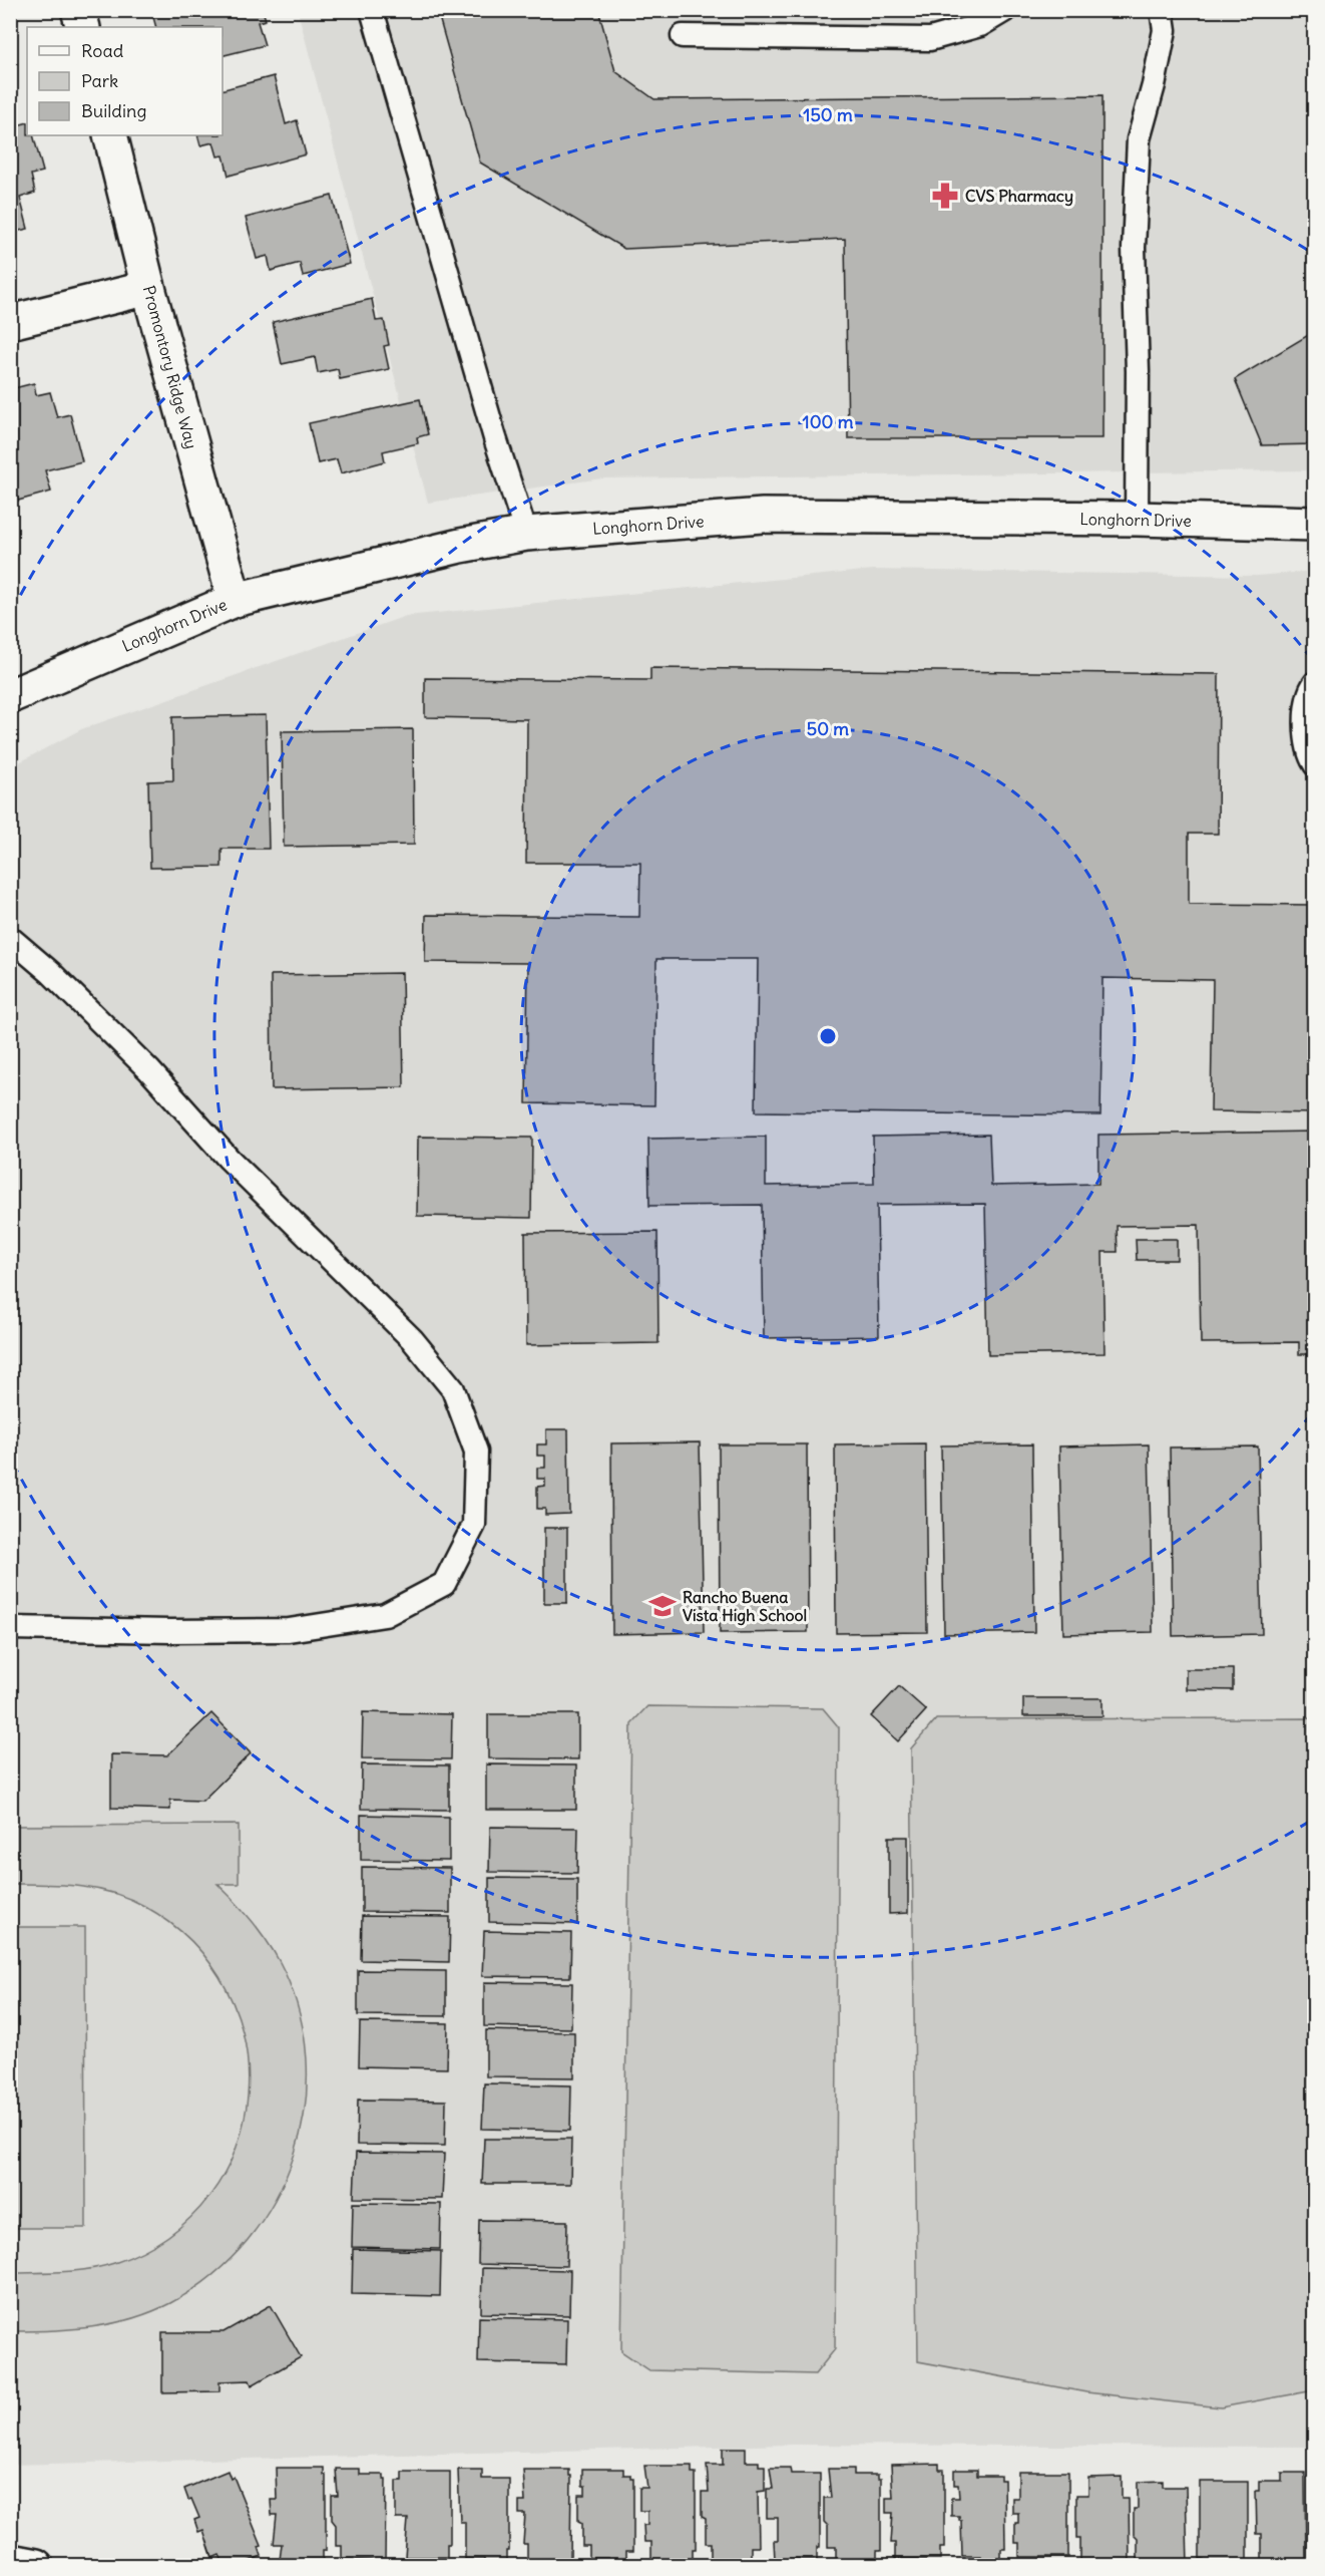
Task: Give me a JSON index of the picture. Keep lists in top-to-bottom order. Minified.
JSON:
{"streets":{"street":["Promontory Ridge Way","Longhorn Drive"]},"crossings":[["Promontory Ridge Way","Longhorn Drive"]],"places":{"pharmacy":["CVS Pharmacy"],"school or university":["Rancho Buena Vista High School"]},"legend":["Road","Park","Building"],"rings":["150 m","100 m","50 m"]}
